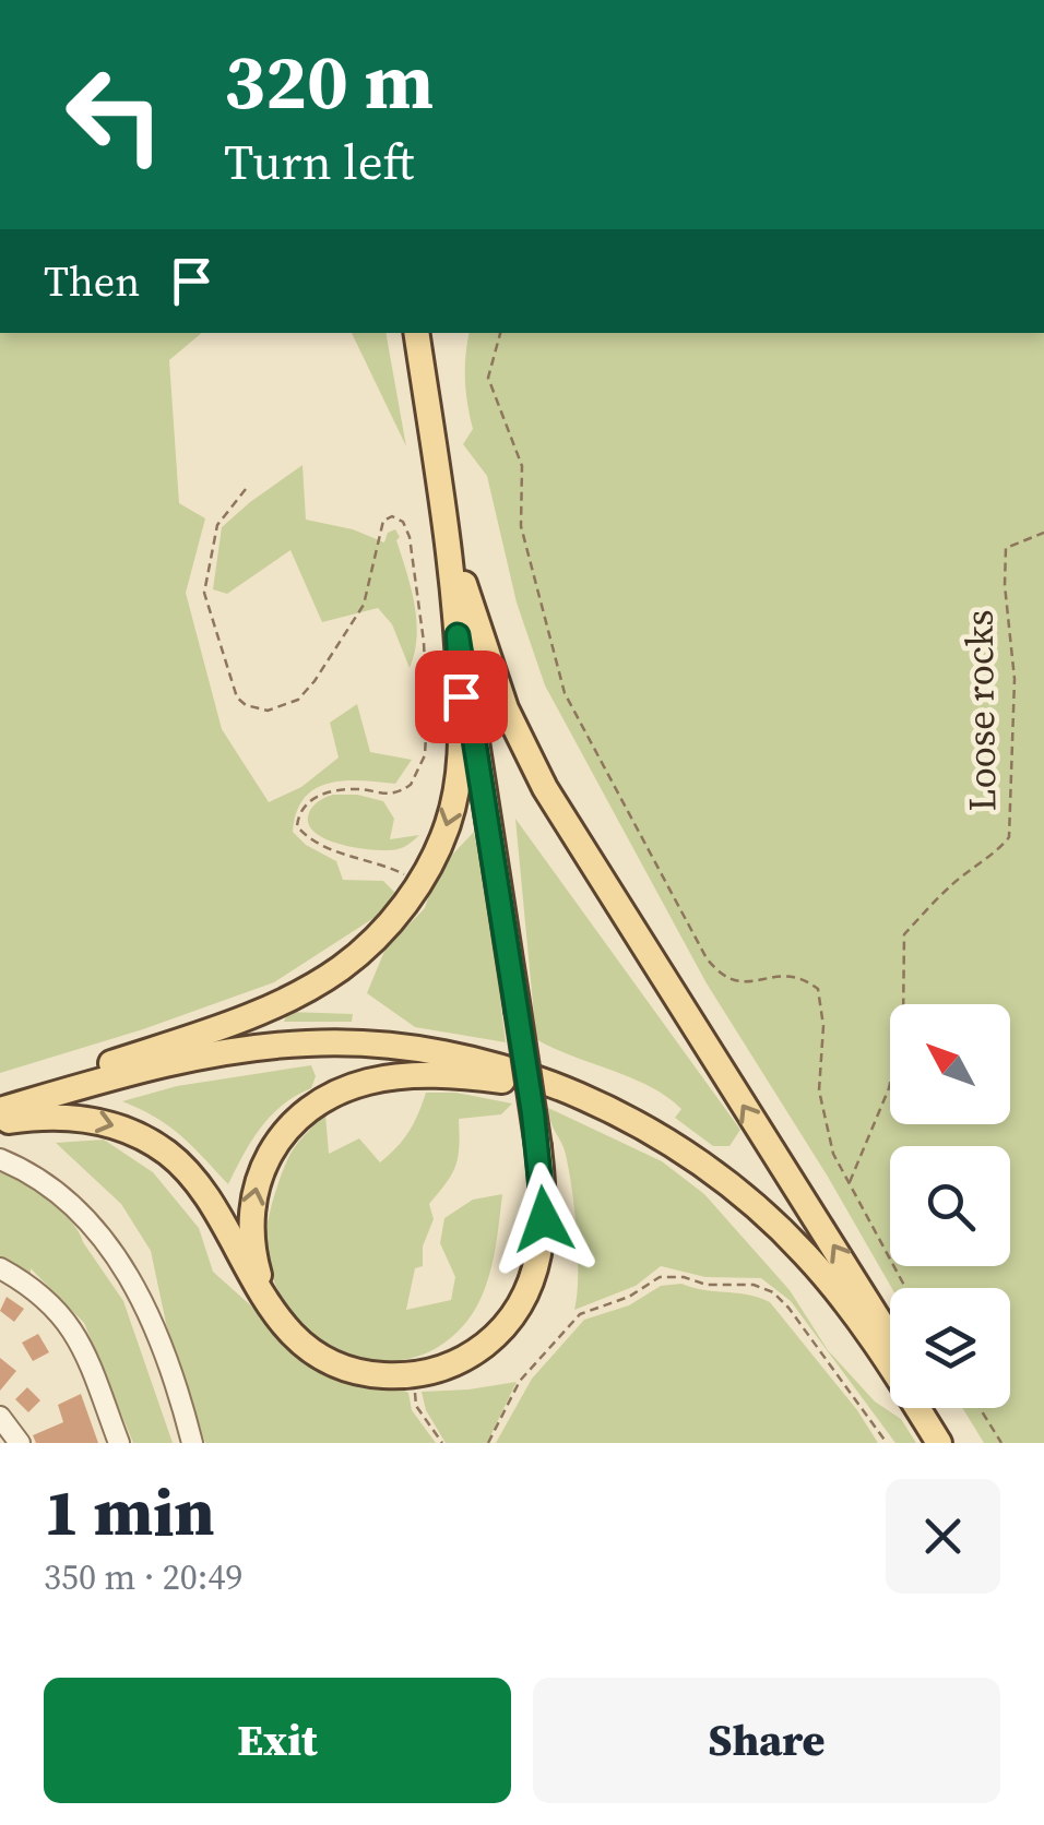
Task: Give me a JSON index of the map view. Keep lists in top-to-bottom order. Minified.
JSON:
{"streets":{"path":["Loose rocks"]},"north":"top left","page":{"turn":["320 m","Turn left"],"then":"Then","heading":["1 min","350 m · 20:49"],"buttons":["Exit","Share"]}}
